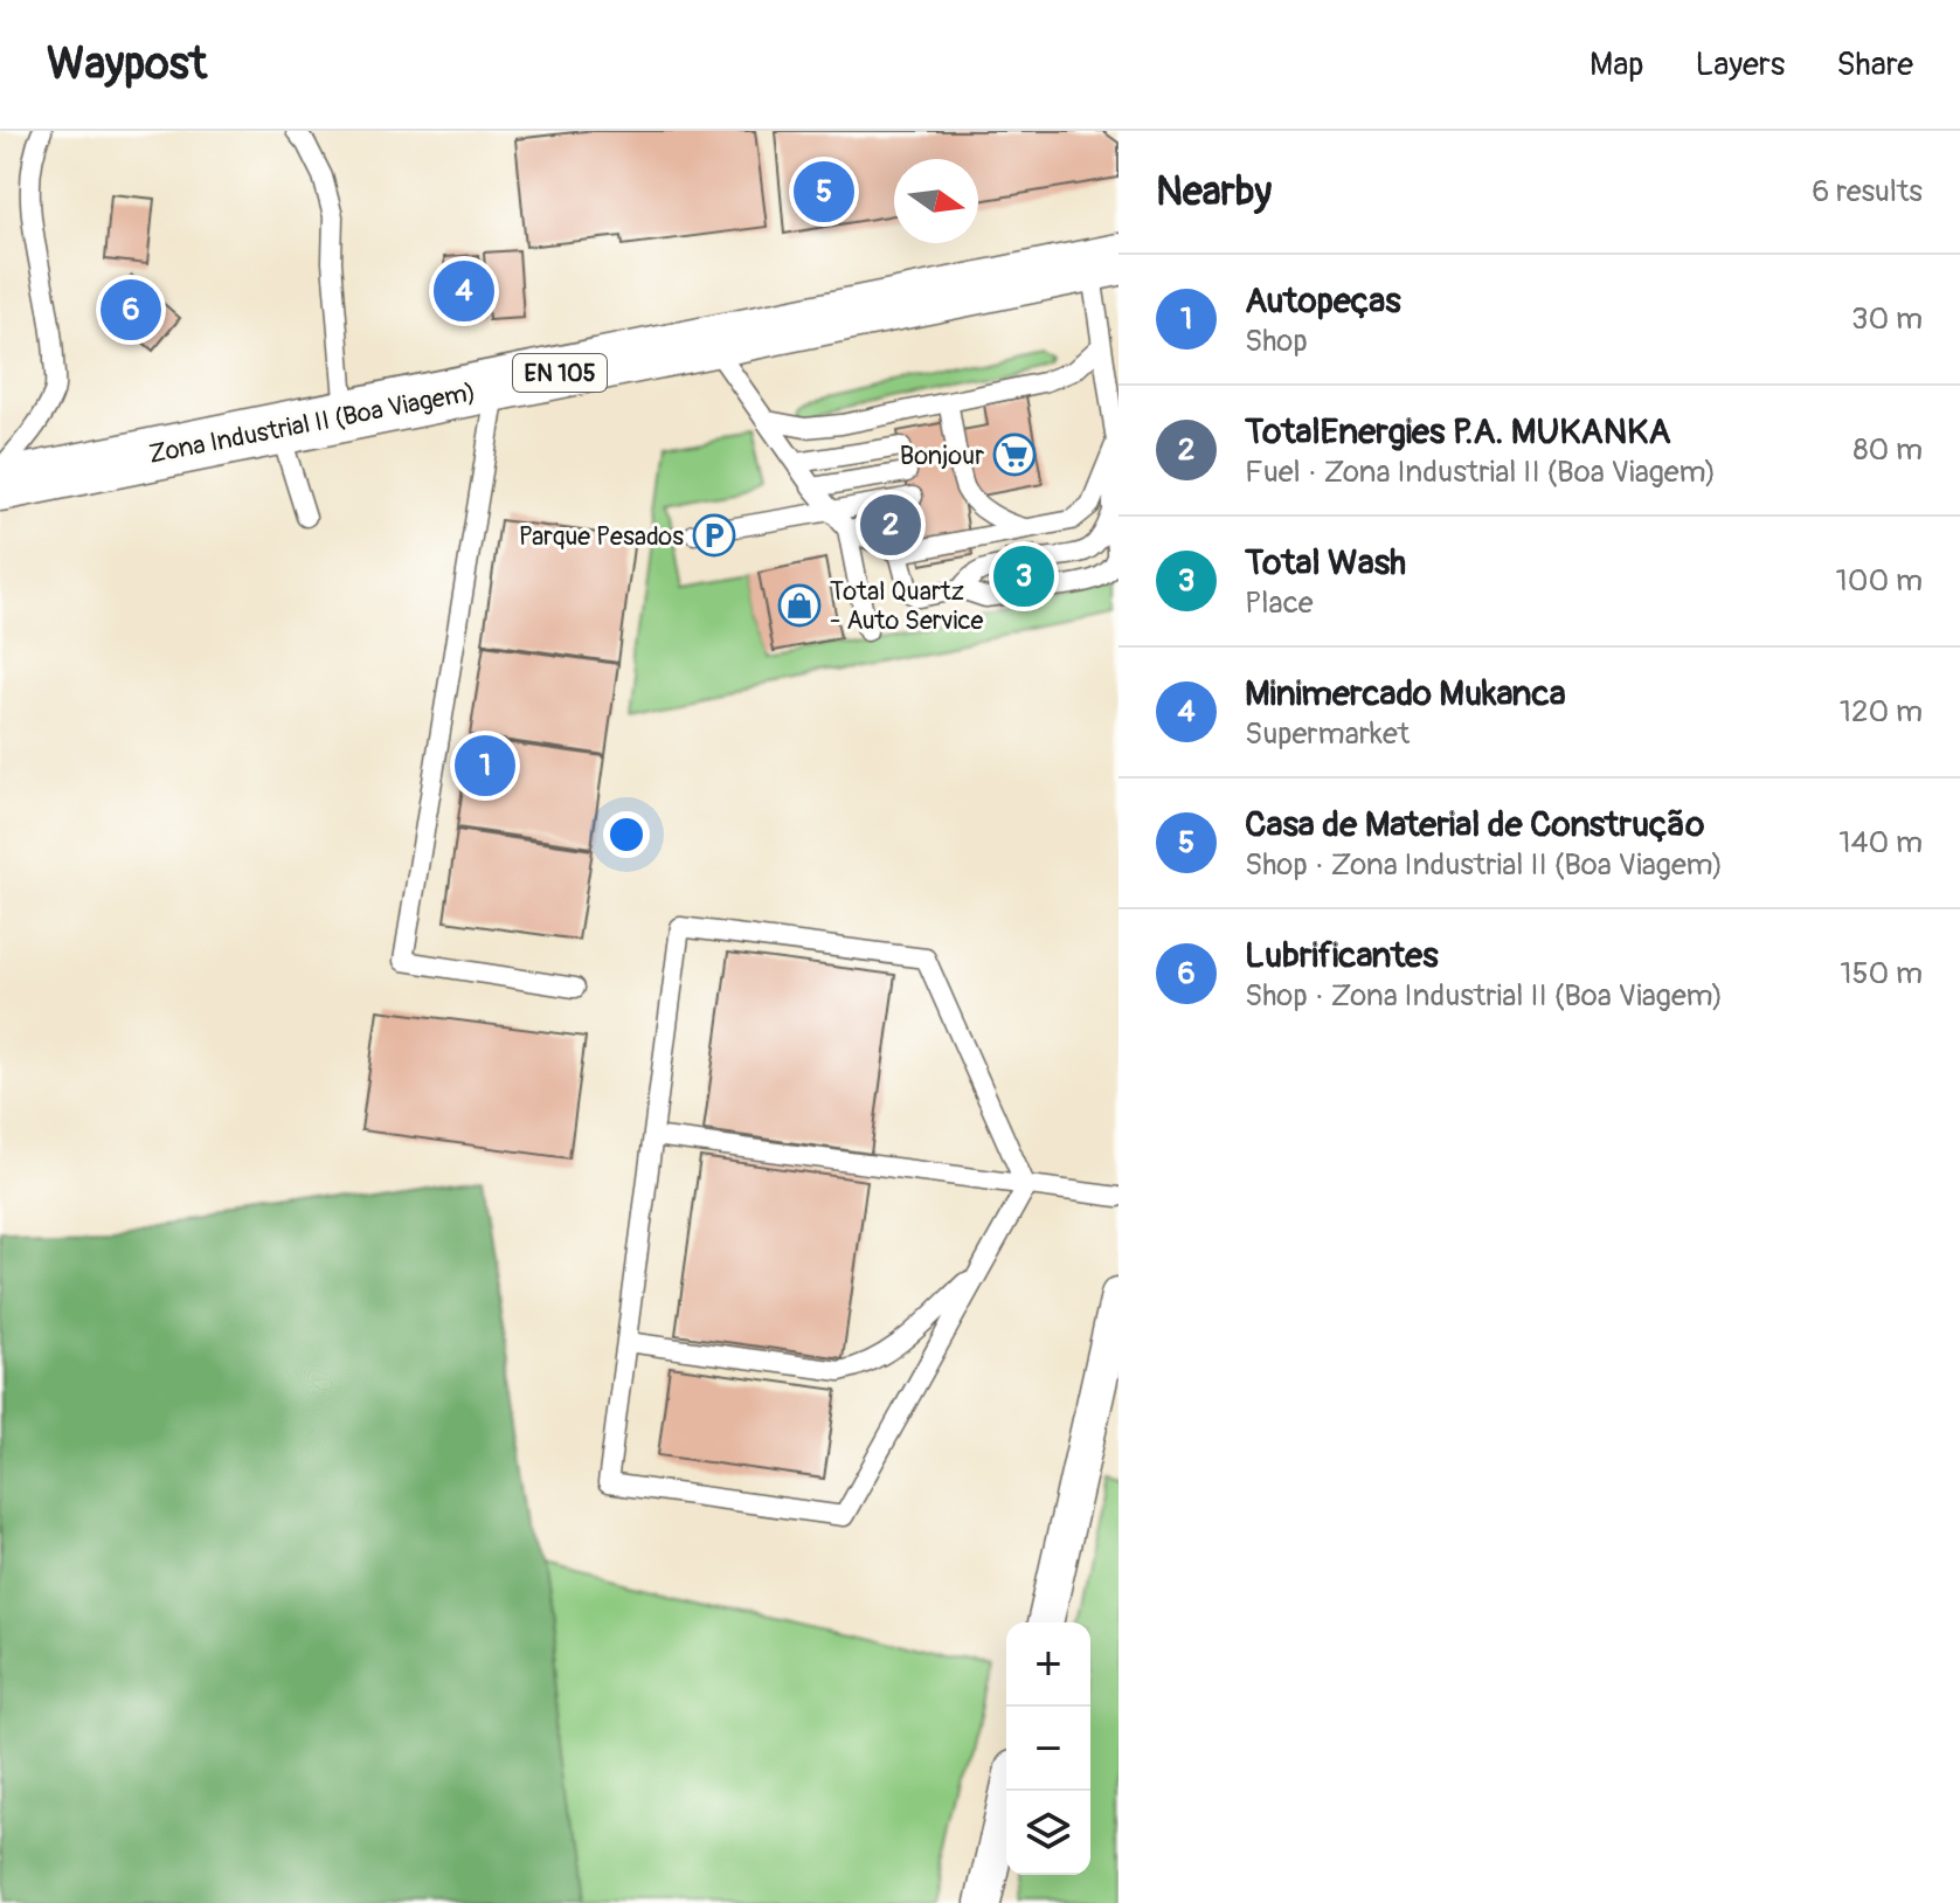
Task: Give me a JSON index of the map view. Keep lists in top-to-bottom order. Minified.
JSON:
{"streets":{"main road":["EN 105","Zona Industrial II (Boa Viagem)"]},"places":{"supermarket":["Bonjour"],"parking":["Parque Pesados"],"shop":["Total Quartz - Auto Service"]},"north":"right","page":{"header":"Waypost","nav":["Map","Layers","Share"],"heading":["Nearby","6 results"],"pins":["5","4","6","2","3","1"],"list":[{"mark":"1","name":"Autopeças","note":"Shop","value":"30 m"},{"mark":"2","name":"TotalEnergies P.A. MUKANKA","note":"Fuel · Zona Industrial II (Boa Viagem)","value":"80 m"},{"mark":"3","name":"Total Wash","note":"Place","value":"100 m"},{"mark":"4","name":"Minimercado Mukanca","note":"Supermarket","value":"120 m"},{"mark":"5","name":"Casa de Material de Construção","note":"Shop · Zona Industrial II (Boa Viagem)","value":"140 m"},{"mark":"6","name":"Lubrificantes","note":"Shop · Zona Industrial II (Boa Viagem)","value":"150 m"}],"map_buttons":["+","−"]}}
